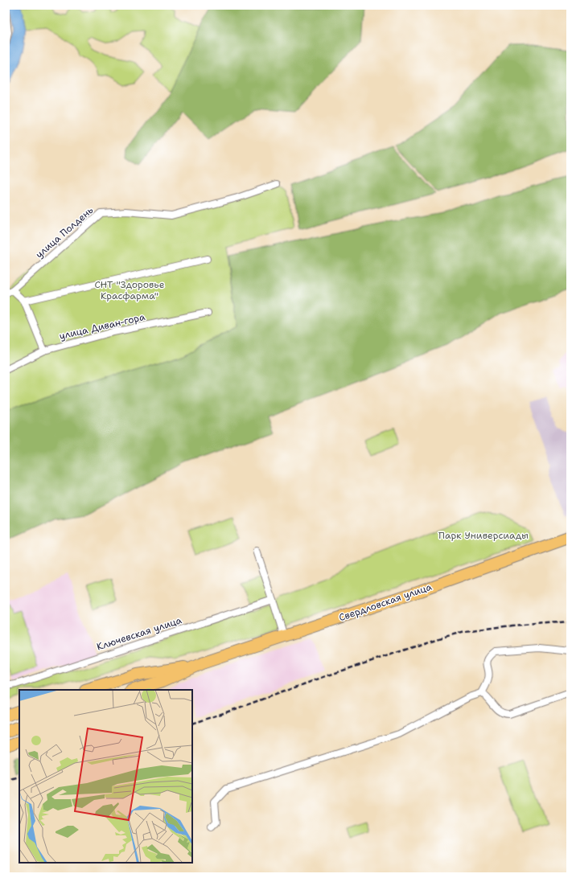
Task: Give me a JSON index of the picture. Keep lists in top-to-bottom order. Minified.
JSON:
{"streets":{"highway":["Свердловская улица"],"street":["улица Полдень","улица Диван-гора","Ключевская улица"]},"parks":["СНТ \"Здоровье Красфарма\"","Парк Универсиады"]}
